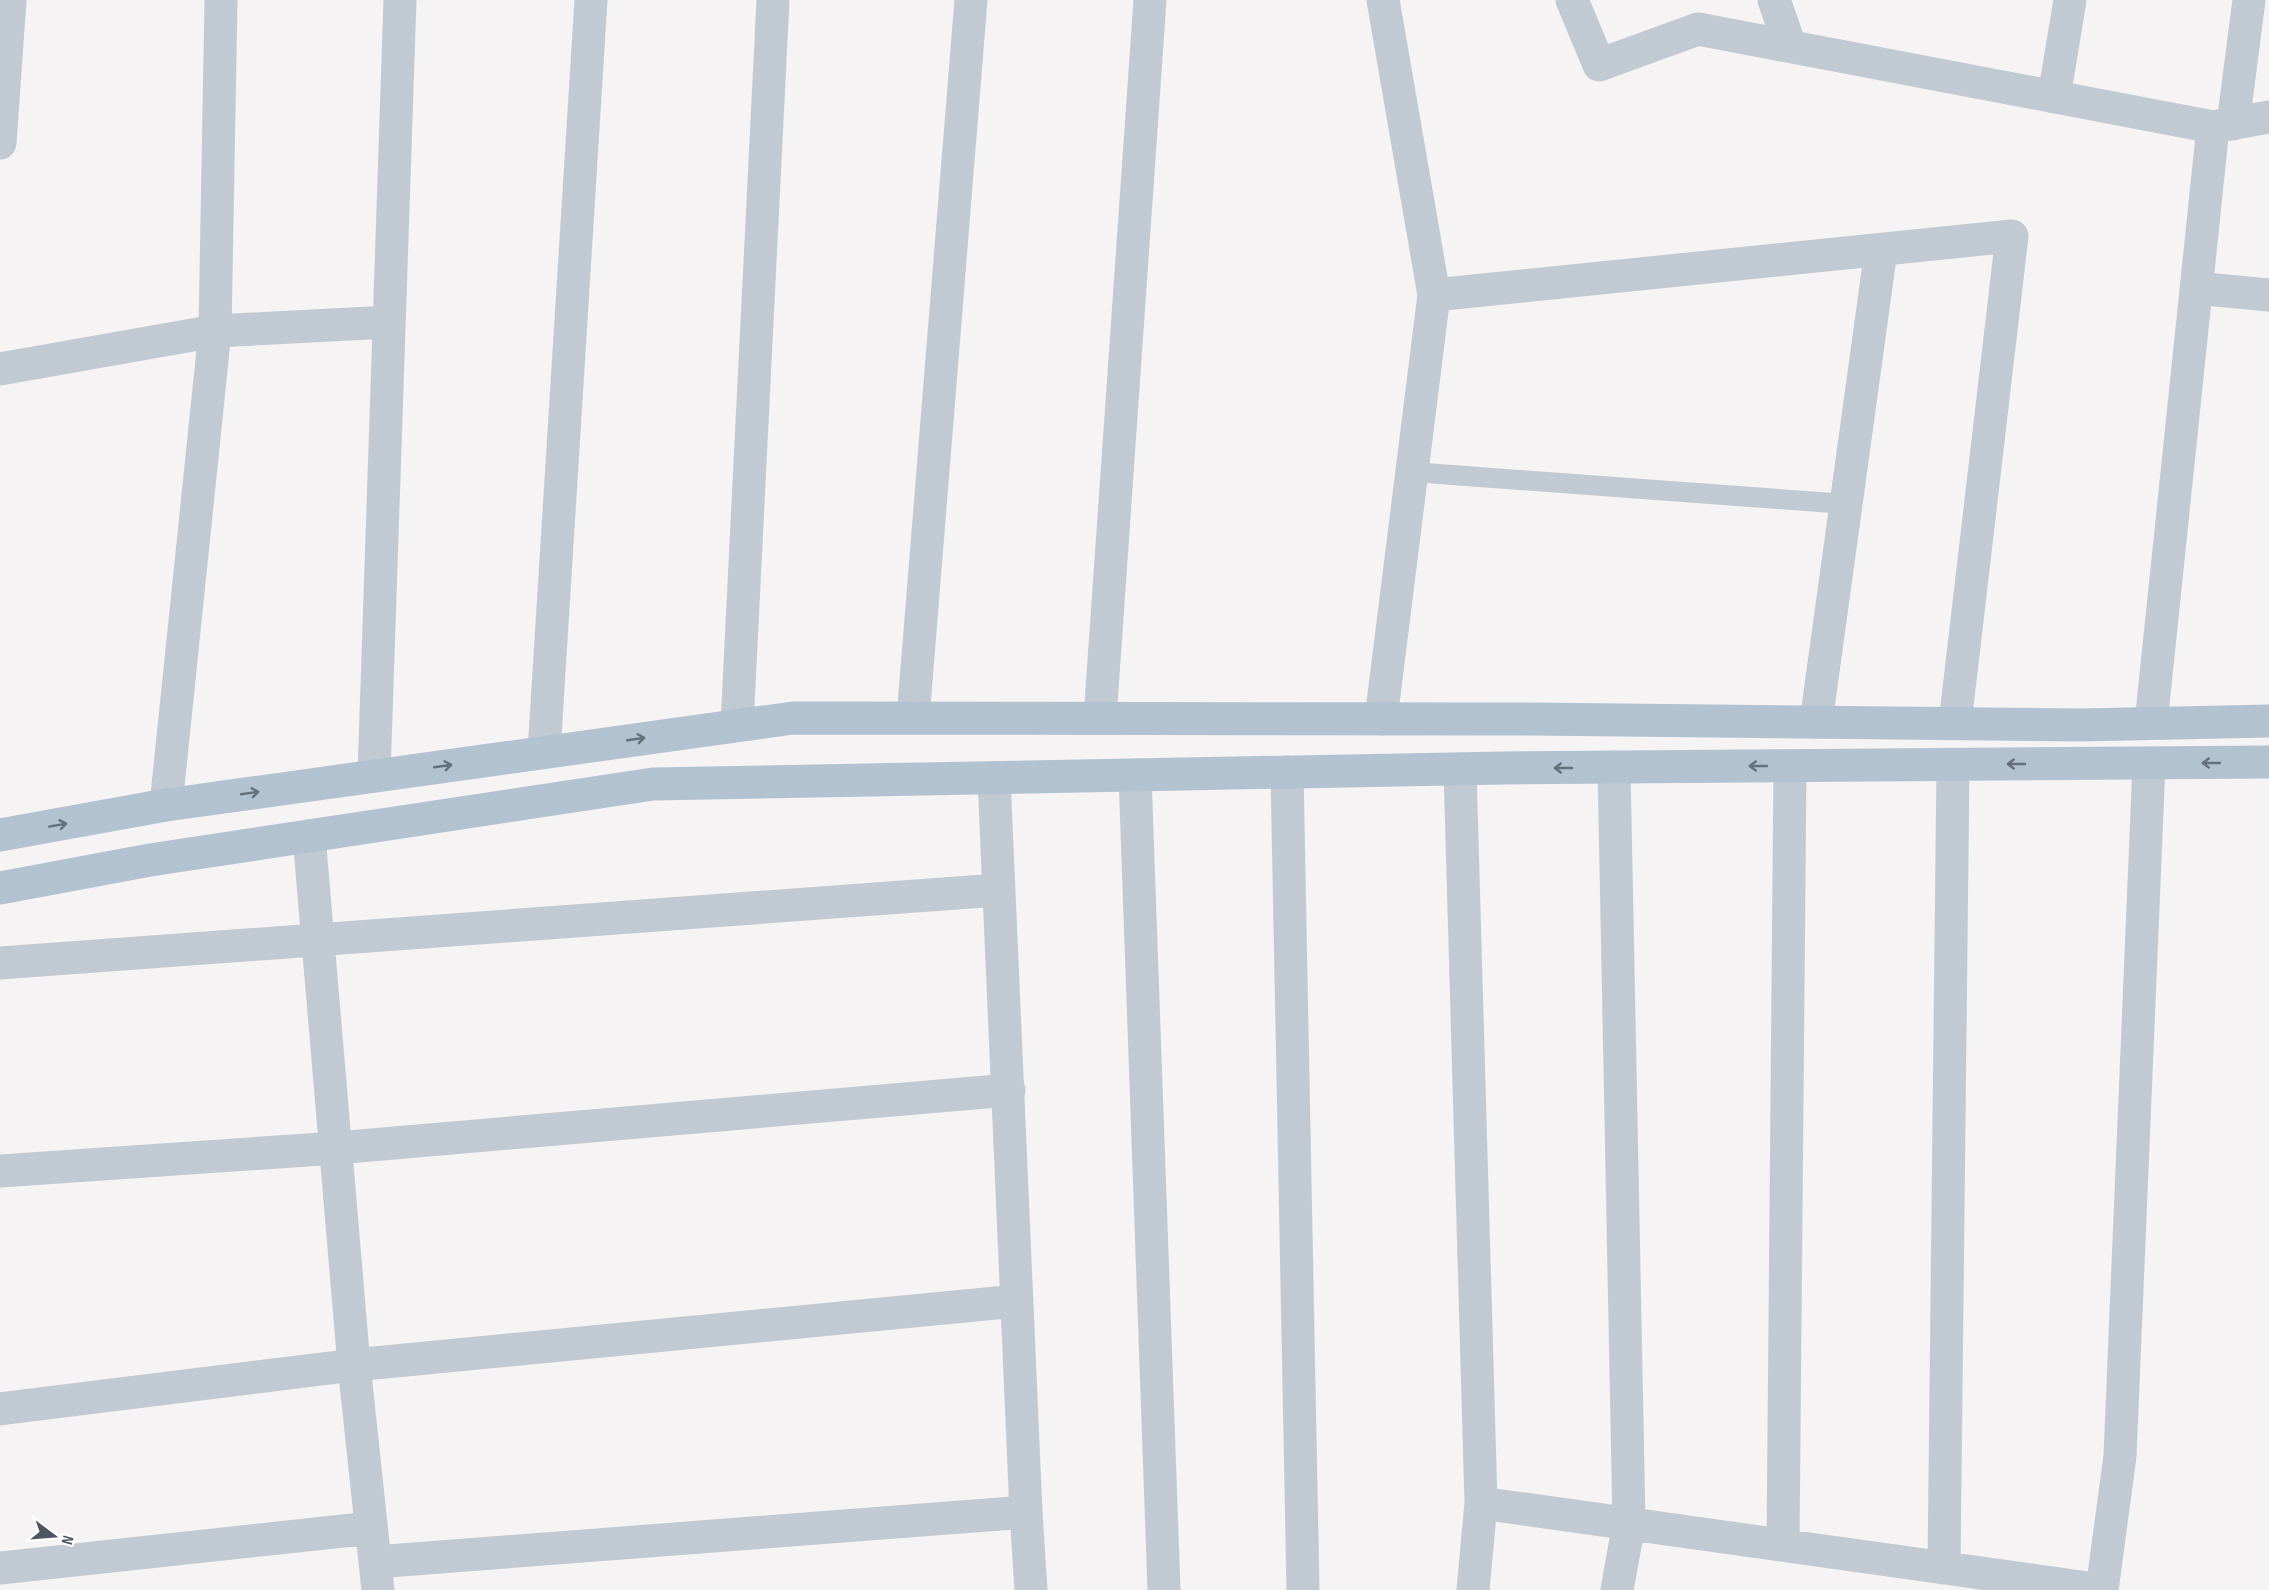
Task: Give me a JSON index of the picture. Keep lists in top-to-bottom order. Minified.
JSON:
{"north":"right"}
